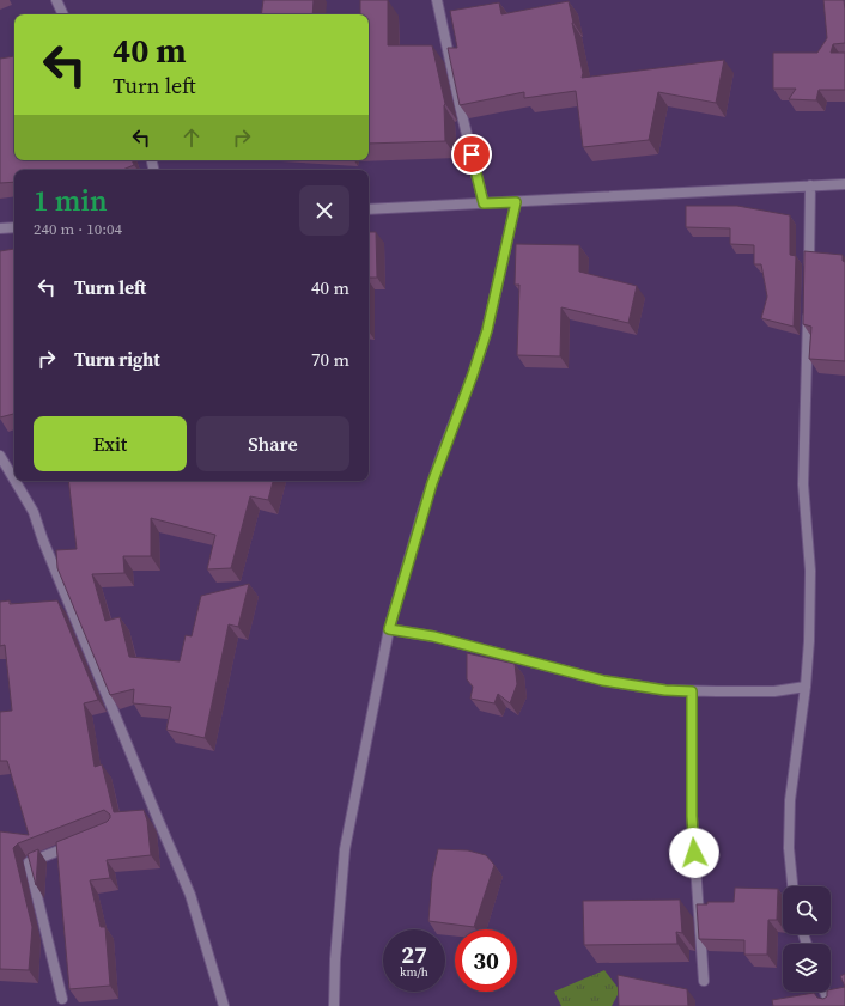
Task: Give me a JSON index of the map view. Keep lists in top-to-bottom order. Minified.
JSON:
{"page":{"turn":["40 m","Turn left"],"heading":["1 min","240 m · 10:04"],"list":[{"name":"Turn left","value":"40 m"},{"name":"Turn right","value":"70 m"}],"buttons":["Exit","Share"],"speed":"27 km/h","limit":"30"}}
